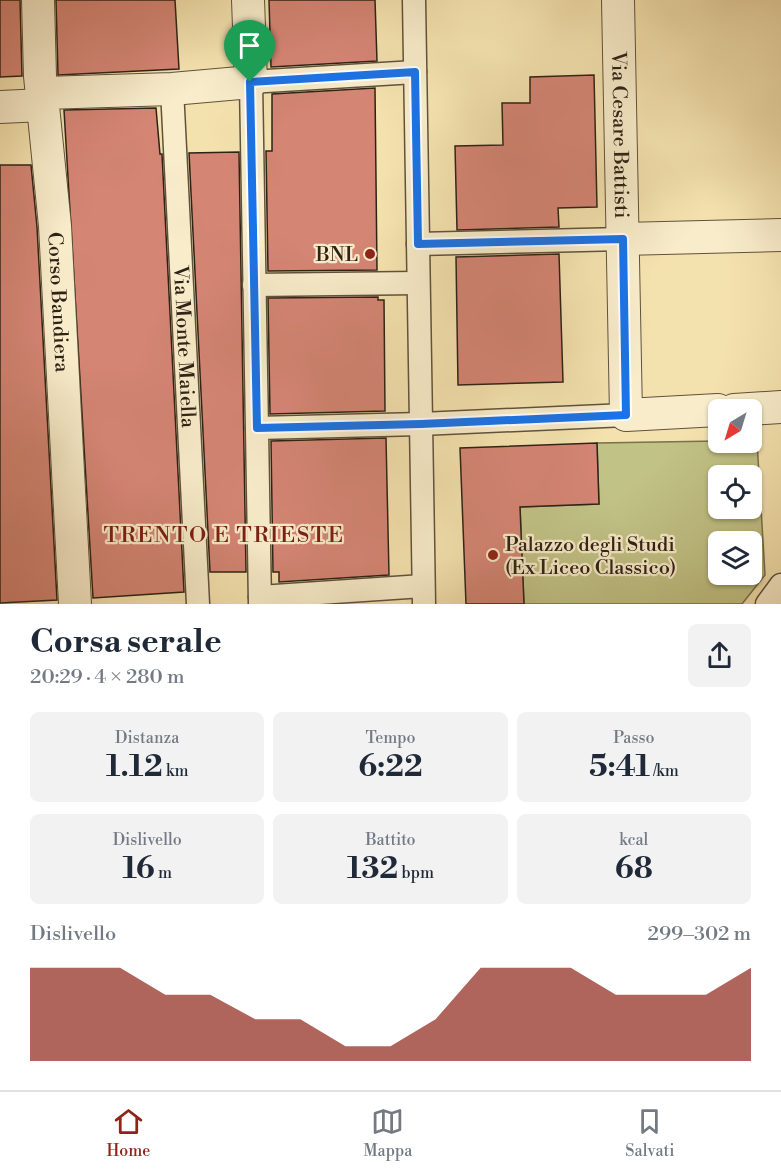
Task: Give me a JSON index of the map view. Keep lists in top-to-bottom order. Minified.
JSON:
{"streets":{"street":["Via Cesare Battisti","Corso Bandiera","Via Monte Maiella"]},"districts":["TRENTO E TRIESTE"],"places":["BNL","Palazzo degli Studi (Ex Liceo Classico)"],"north":"bottom left","page":{"heading":["Corsa serale","20:29 · 4 × 280 m"],"stats":[["Distanza","1.12 km"],["Tempo","6:22"],["Passo","5:41 /km"],["Dislivello","16 m"],["Battito","132 bpm"],["kcal","68"]],"chart":["Dislivello","299–302 m"],"tabs":["Home","Mappa","Salvati"]}}
